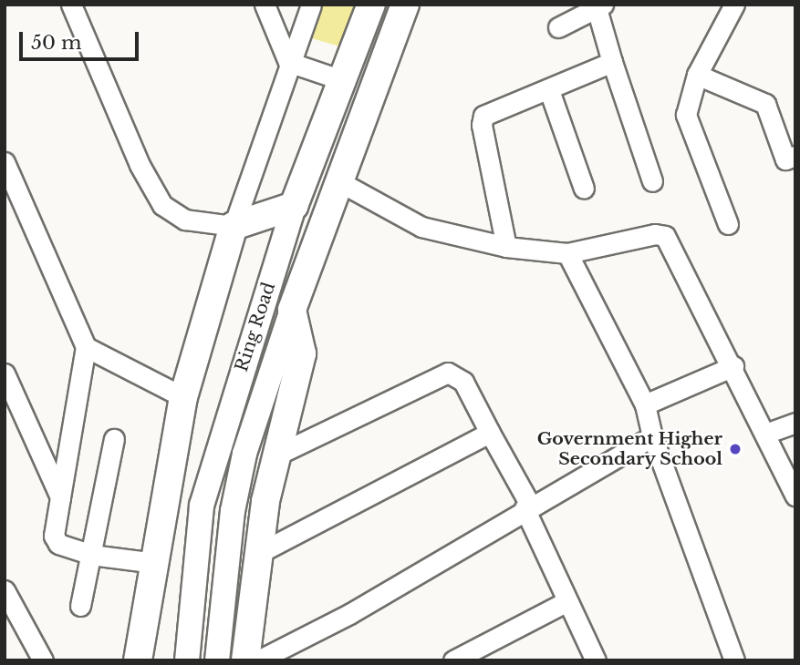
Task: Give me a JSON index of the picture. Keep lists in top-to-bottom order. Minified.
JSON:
{"streets":{"highway":["Ring Road"]},"places":["Government Higher Secondary School"],"scale_bar":"50 m"}
